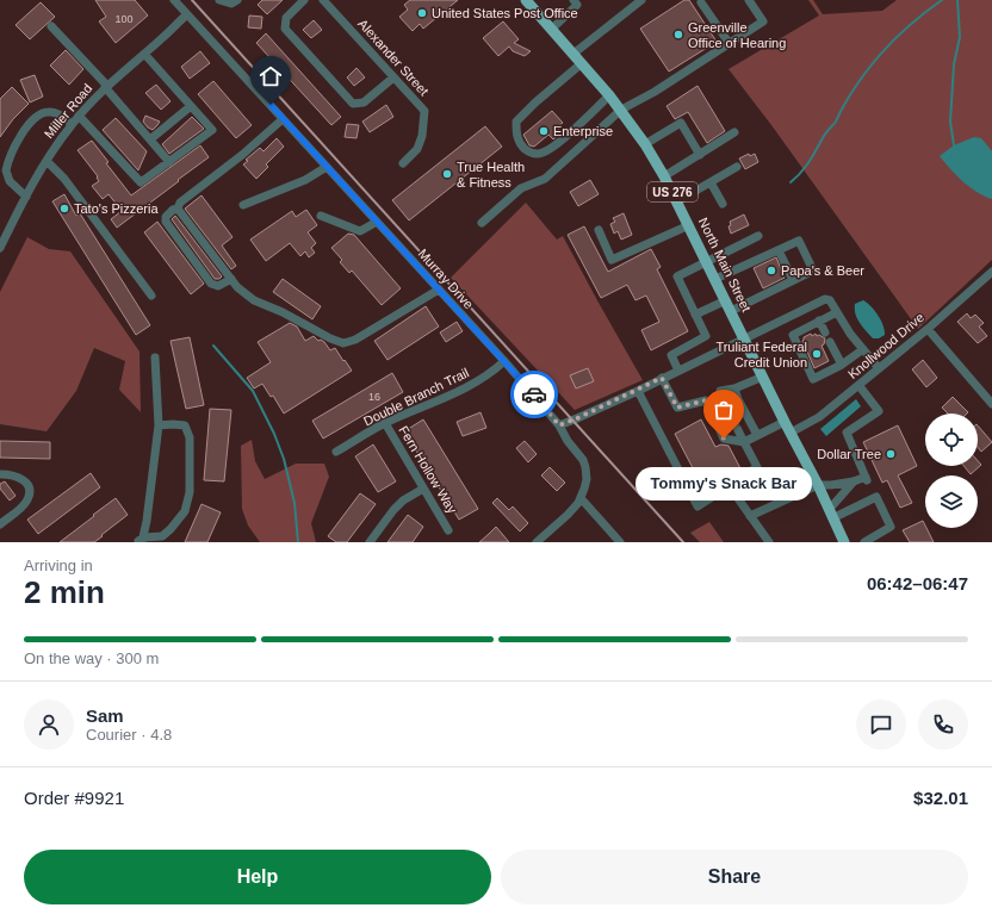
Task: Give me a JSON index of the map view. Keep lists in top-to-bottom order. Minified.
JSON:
{"streets":{"main road":["US 276","North Main Street"],"street":["Alexander Street","Miller Road","Murray Drive","Knollwood Drive","Double Branch Trail","Fern Hollow Way"]},"crossings":[["Miller Road","Murray Drive"],["North Main Street","Knollwood Drive"],["Murray Drive","Double Branch Trail"],["Double Branch Trail","Fern Hollow Way"]],"places":["United States Post Office","Greenville Office of Hearing","Enterprise","True Health & Fitness","Tato's Pizzeria","Papa's & Beer","Truliant Federal Credit Union","Tommy's Snack Bar","Dollar Tree"],"house_numbers":["100","16"],"page":{"bubble":"Tommy's Snack Bar","heading":["2 min","Arriving in","06:42–06:47"],"panel":["Sam","Courier · 4.8","Order #9921","$32.01"],"bar":"On the way · 300 m","buttons":["Help","Share"]}}
